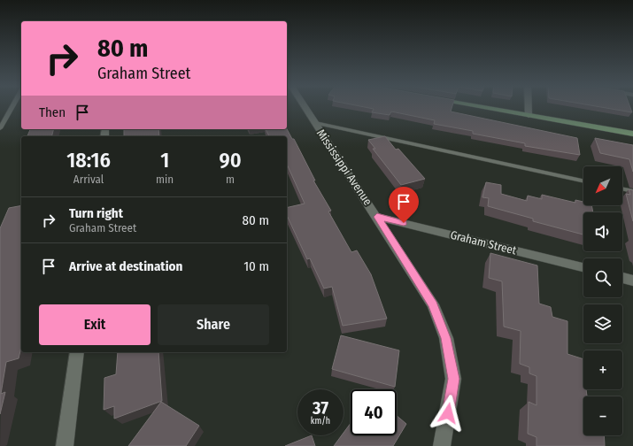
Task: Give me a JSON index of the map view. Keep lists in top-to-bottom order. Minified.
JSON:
{"streets":{"street":["Mississippi Avenue","Graham Street"]},"crossings":[["Mississippi Avenue","Graham Street"]],"north":"bottom left","page":{"turn":["80 m","Graham Street"],"then":"Then","eta":["18:16","Arrival","1","min","90","m"],"map_buttons":["+","−"],"list":[{"name":"Turn right","note":"Graham Street","value":"80 m"},{"name":"Arrive at destination","value":"10 m"}],"buttons":["Exit","Share"],"speed":"37 km/h","limit":"40"}}
